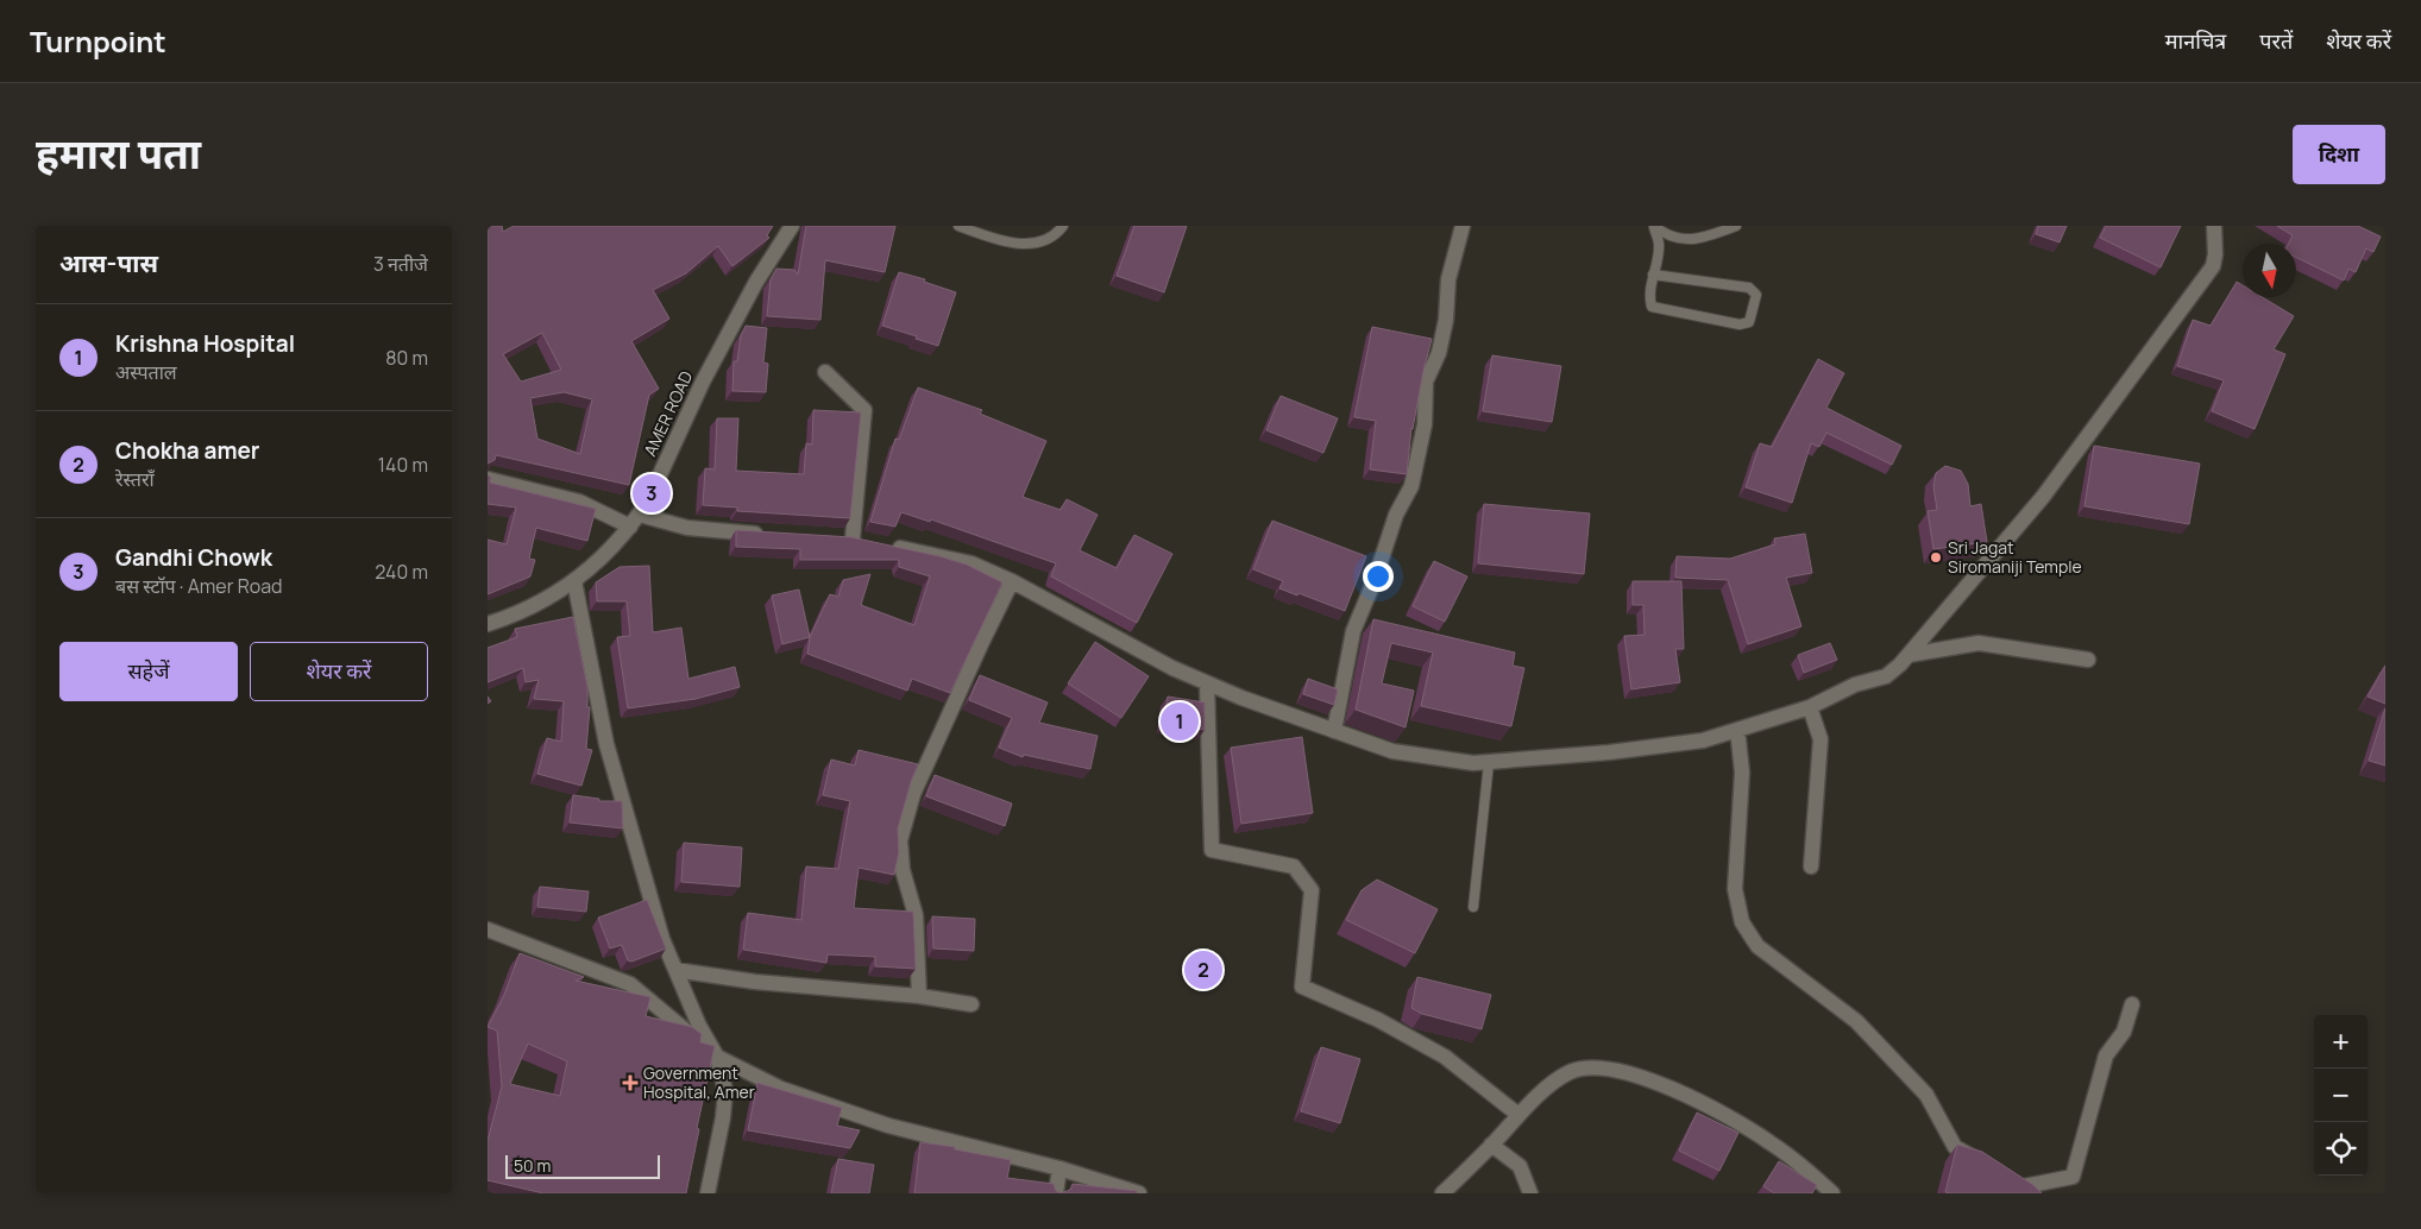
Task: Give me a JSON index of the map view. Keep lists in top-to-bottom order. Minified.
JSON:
{"streets":{"street":["AMER ROAD"]},"places":{"other":["Sri Jagat Siromaniji Temple"],"health":["Government Hospital, Amer"]},"scale_bar":"50 m","north":"bottom","page":{"header":"Turnpoint","nav":["मानचित्र","परतें","शेयर करें"],"title":"हमारा पता","buttons":["दिशा",["सहेजें","शेयर करें"]],"heading":["आस-पास","3 नतीजे"],"list":[{"mark":"1","name":"Krishna Hospital","note":"अस्पताल","value":"80 m"},{"mark":"2","name":"Chokha amer","note":"रेस्तराँ","value":"140 m"},{"mark":"3","name":"Gandhi Chowk","note":"बस स्टॉप · Amer Road","value":"240 m"}],"pins":["3","1","2"],"map_buttons":["+","−"],"scale":"50 m"}}
